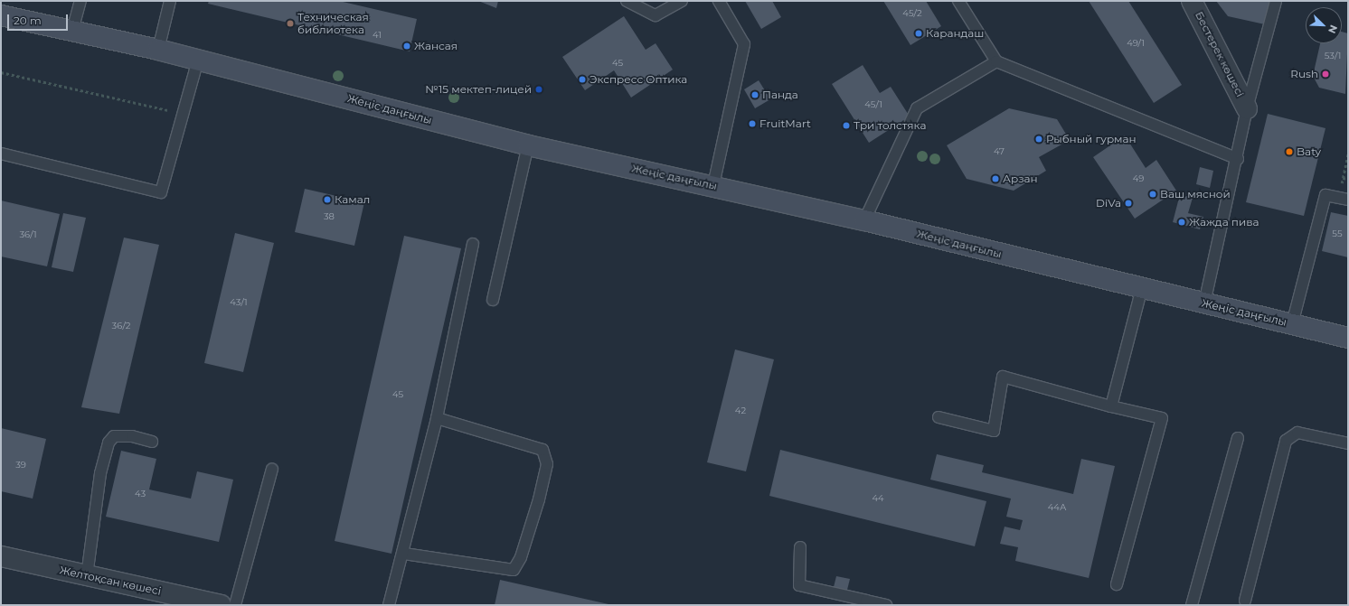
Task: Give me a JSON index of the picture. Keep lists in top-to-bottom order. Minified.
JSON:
{"streets":{"main road":["Жеңіс даңғылы"],"street":["Бестерек көшесі","Желтоқсан көшесі"]},"places":["Техническая библиотека","Карандаш","Жансая","Rush","Экспресс Оптика","№15 мектеп-лицей","Панда","FruitMart","Три толстяка","Рыбный гурман","Baty","Арзан","Ваш мясной","Камал","DiVa","Жажда пива"],"house_numbers":["45/2","41","49/1","53/1","45","45/1","47","49","38","55","36/1","43/1","36/2","45","42","39","43","44","44А"],"scale_bar":"20 m","north":"bottom right"}
